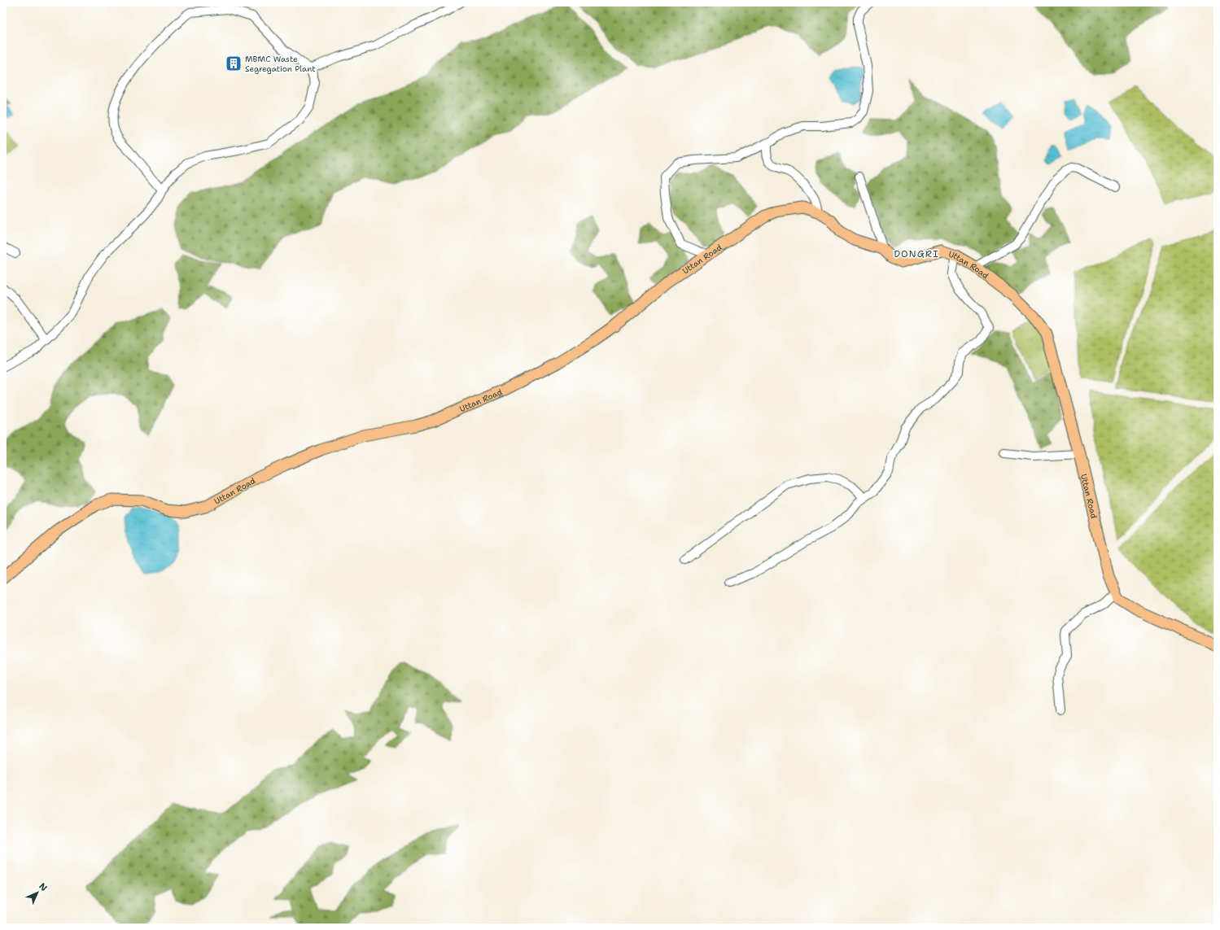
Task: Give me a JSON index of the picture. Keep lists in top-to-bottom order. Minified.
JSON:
{"streets":{"main road":["Uttan Road"]},"districts":["DONGRI"],"places":{"building":["MBMC Waste Segregation Plant"]},"north":"top right"}
